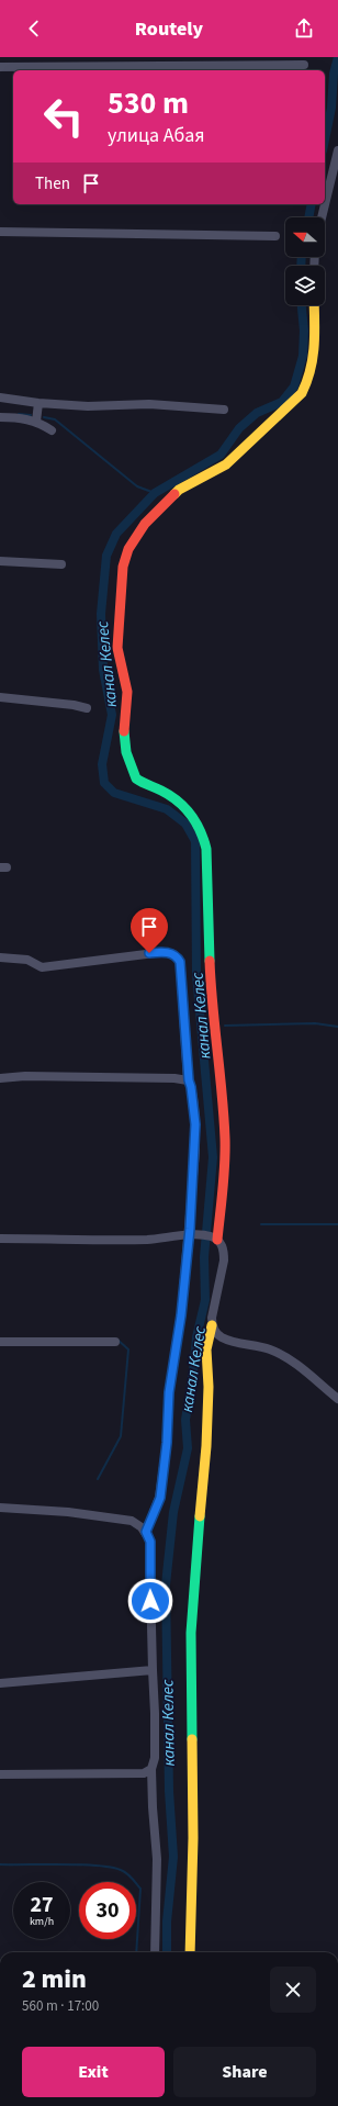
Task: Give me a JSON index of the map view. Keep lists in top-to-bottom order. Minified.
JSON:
{"water":["канал Келес"],"north":"left","page":{"header":"Routely","turn":["530 m","улица Абая"],"then":"Then","speed":"27 km/h","limit":"30","heading":["2 min","560 m · 17:00"],"buttons":["Exit","Share"]}}
